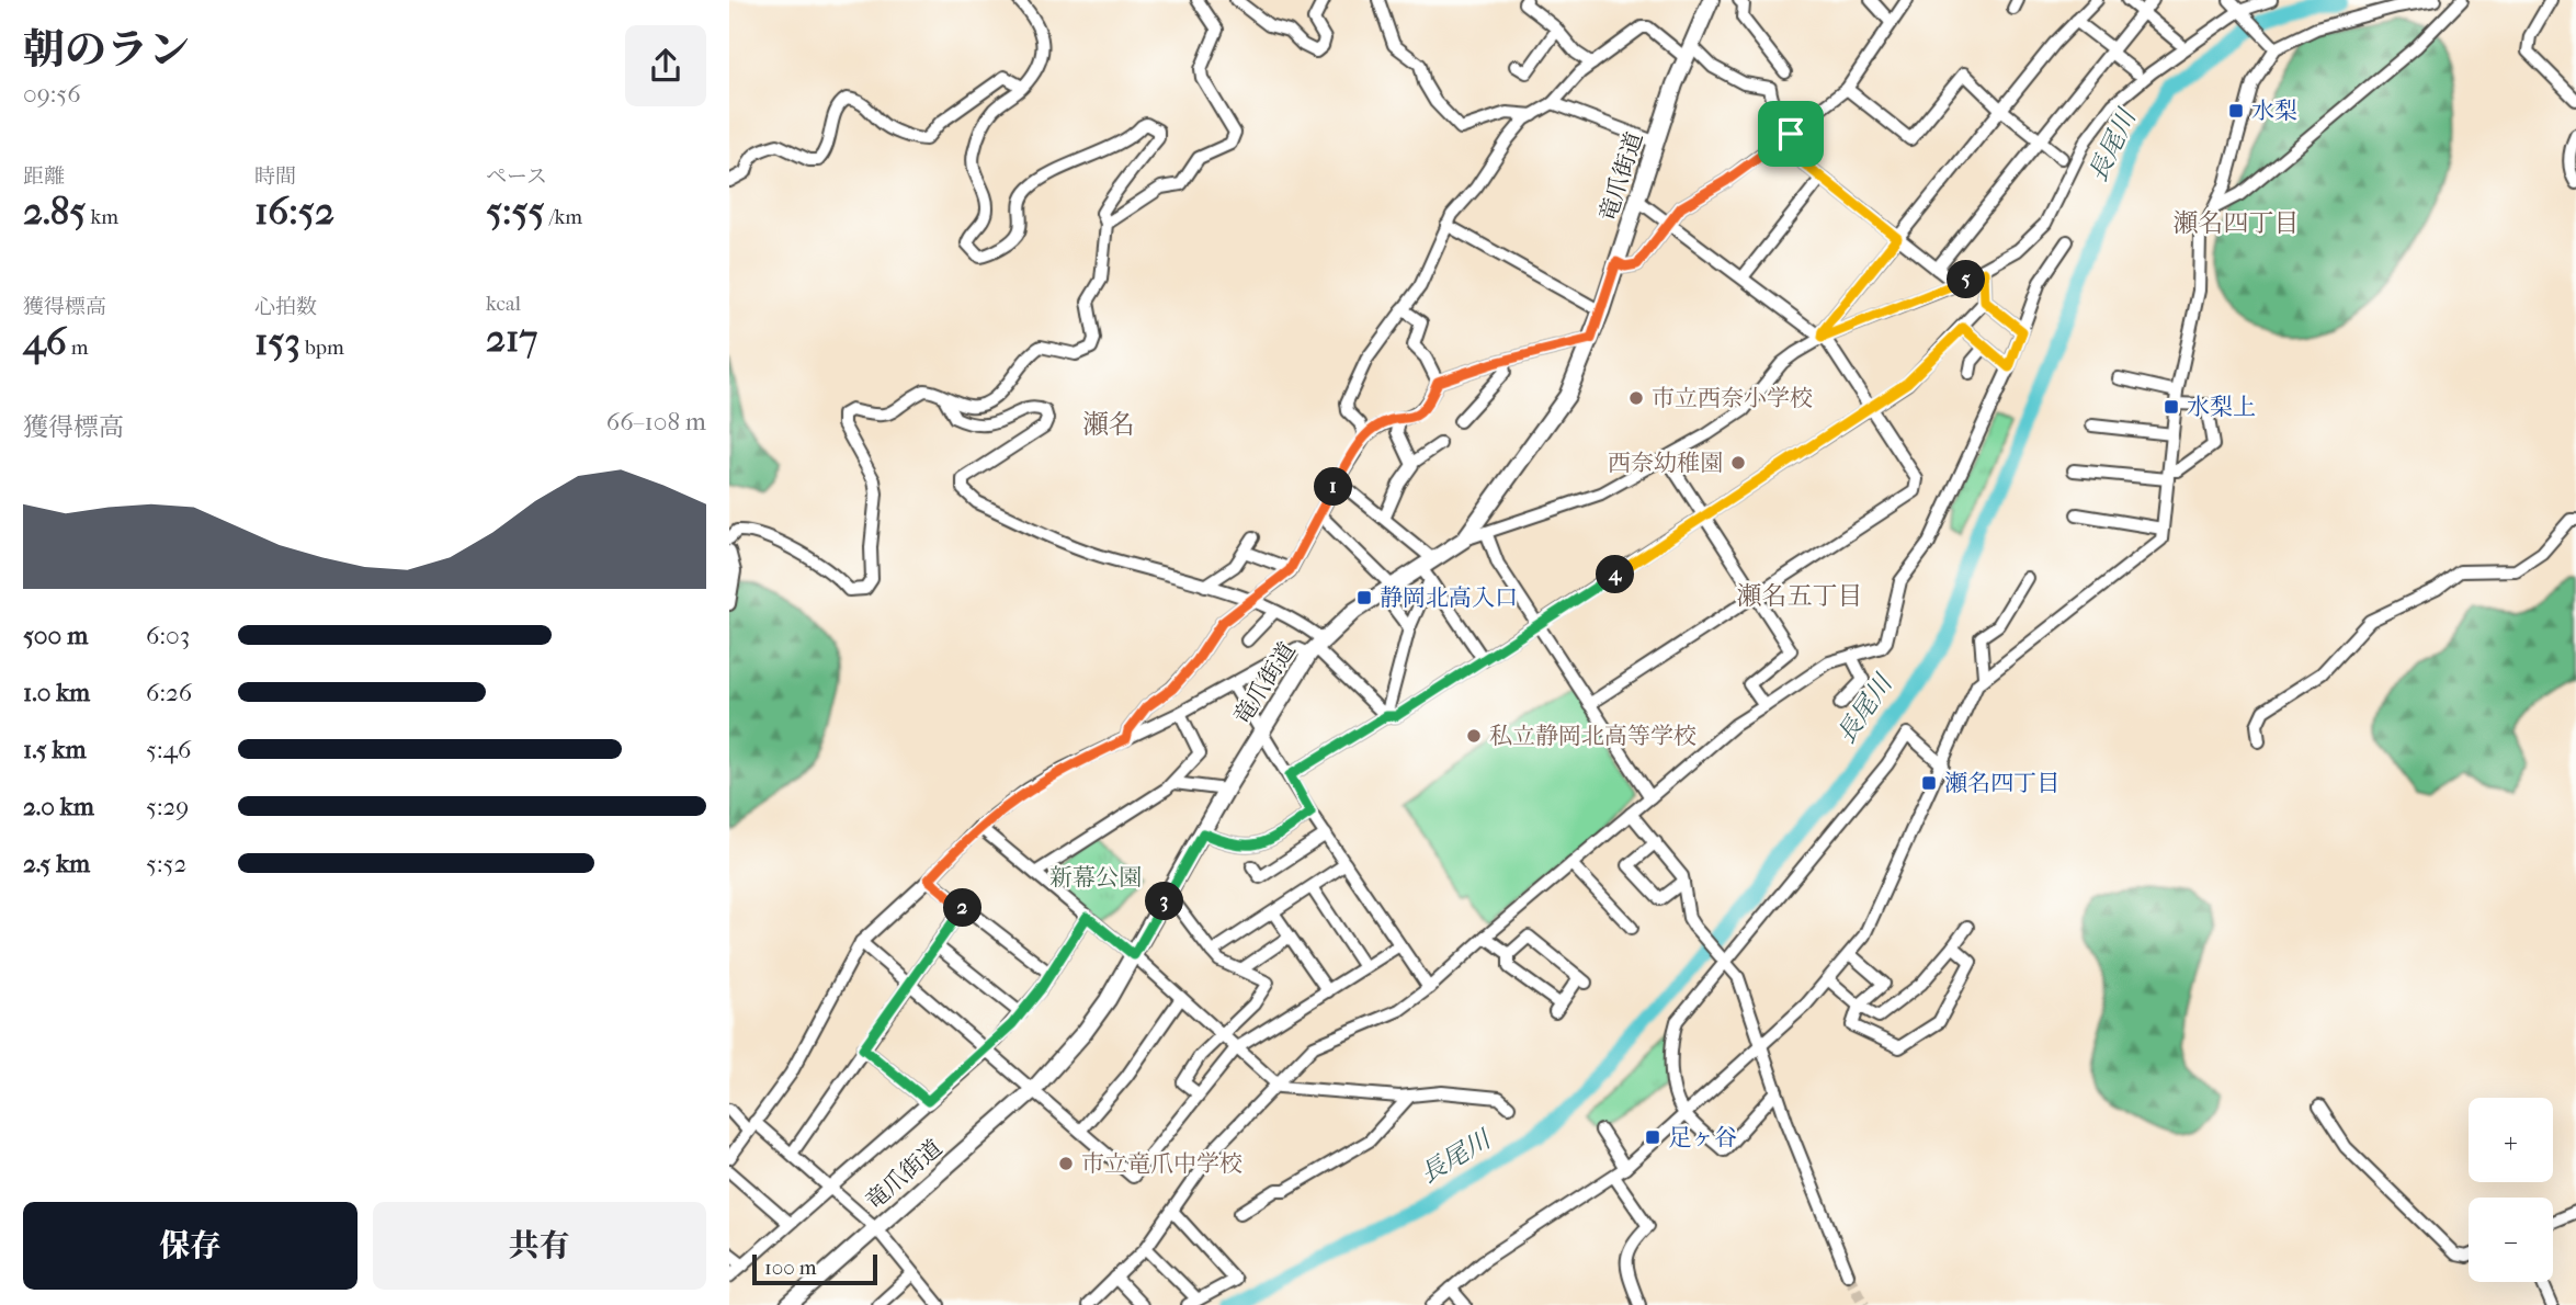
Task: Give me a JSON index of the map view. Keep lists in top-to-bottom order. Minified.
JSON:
{"streets":{"main road":["竜爪街道"]},"districts":["瀬名四丁目","瀬名","瀬名五丁目"],"water":["長尾川"],"parks":["新幕公園"],"places":{"transit":["水梨","水梨上","静岡北高入口","瀬名四丁目","足ヶ谷"],"other":["市立西奈小学校","西奈幼稚園","私立静岡北高等学校","市立竜爪中学校"]},"scale_bar":"100 m","page":{"heading":["朝のラン","09:56"],"stats":[["距離","2.85 km"],["時間","16:52"],["ペース","5:55 /km"],["獲得標高","46 m"],["心拍数","153 bpm"],["kcal","217"]],"pins":["5","1","4","3","2"],"chart":["獲得標高","66–108 m"],"list":[{"name":"500 m","note":"6:03"},{"name":"1.0 km","note":"6:26"},{"name":"1.5 km","note":"5:46"},{"name":"2.0 km","note":"5:29"},{"name":"2.5 km","note":"5:52"}],"map_buttons":["+","−"],"buttons":["保存","共有"],"scale":"100 m"}}
